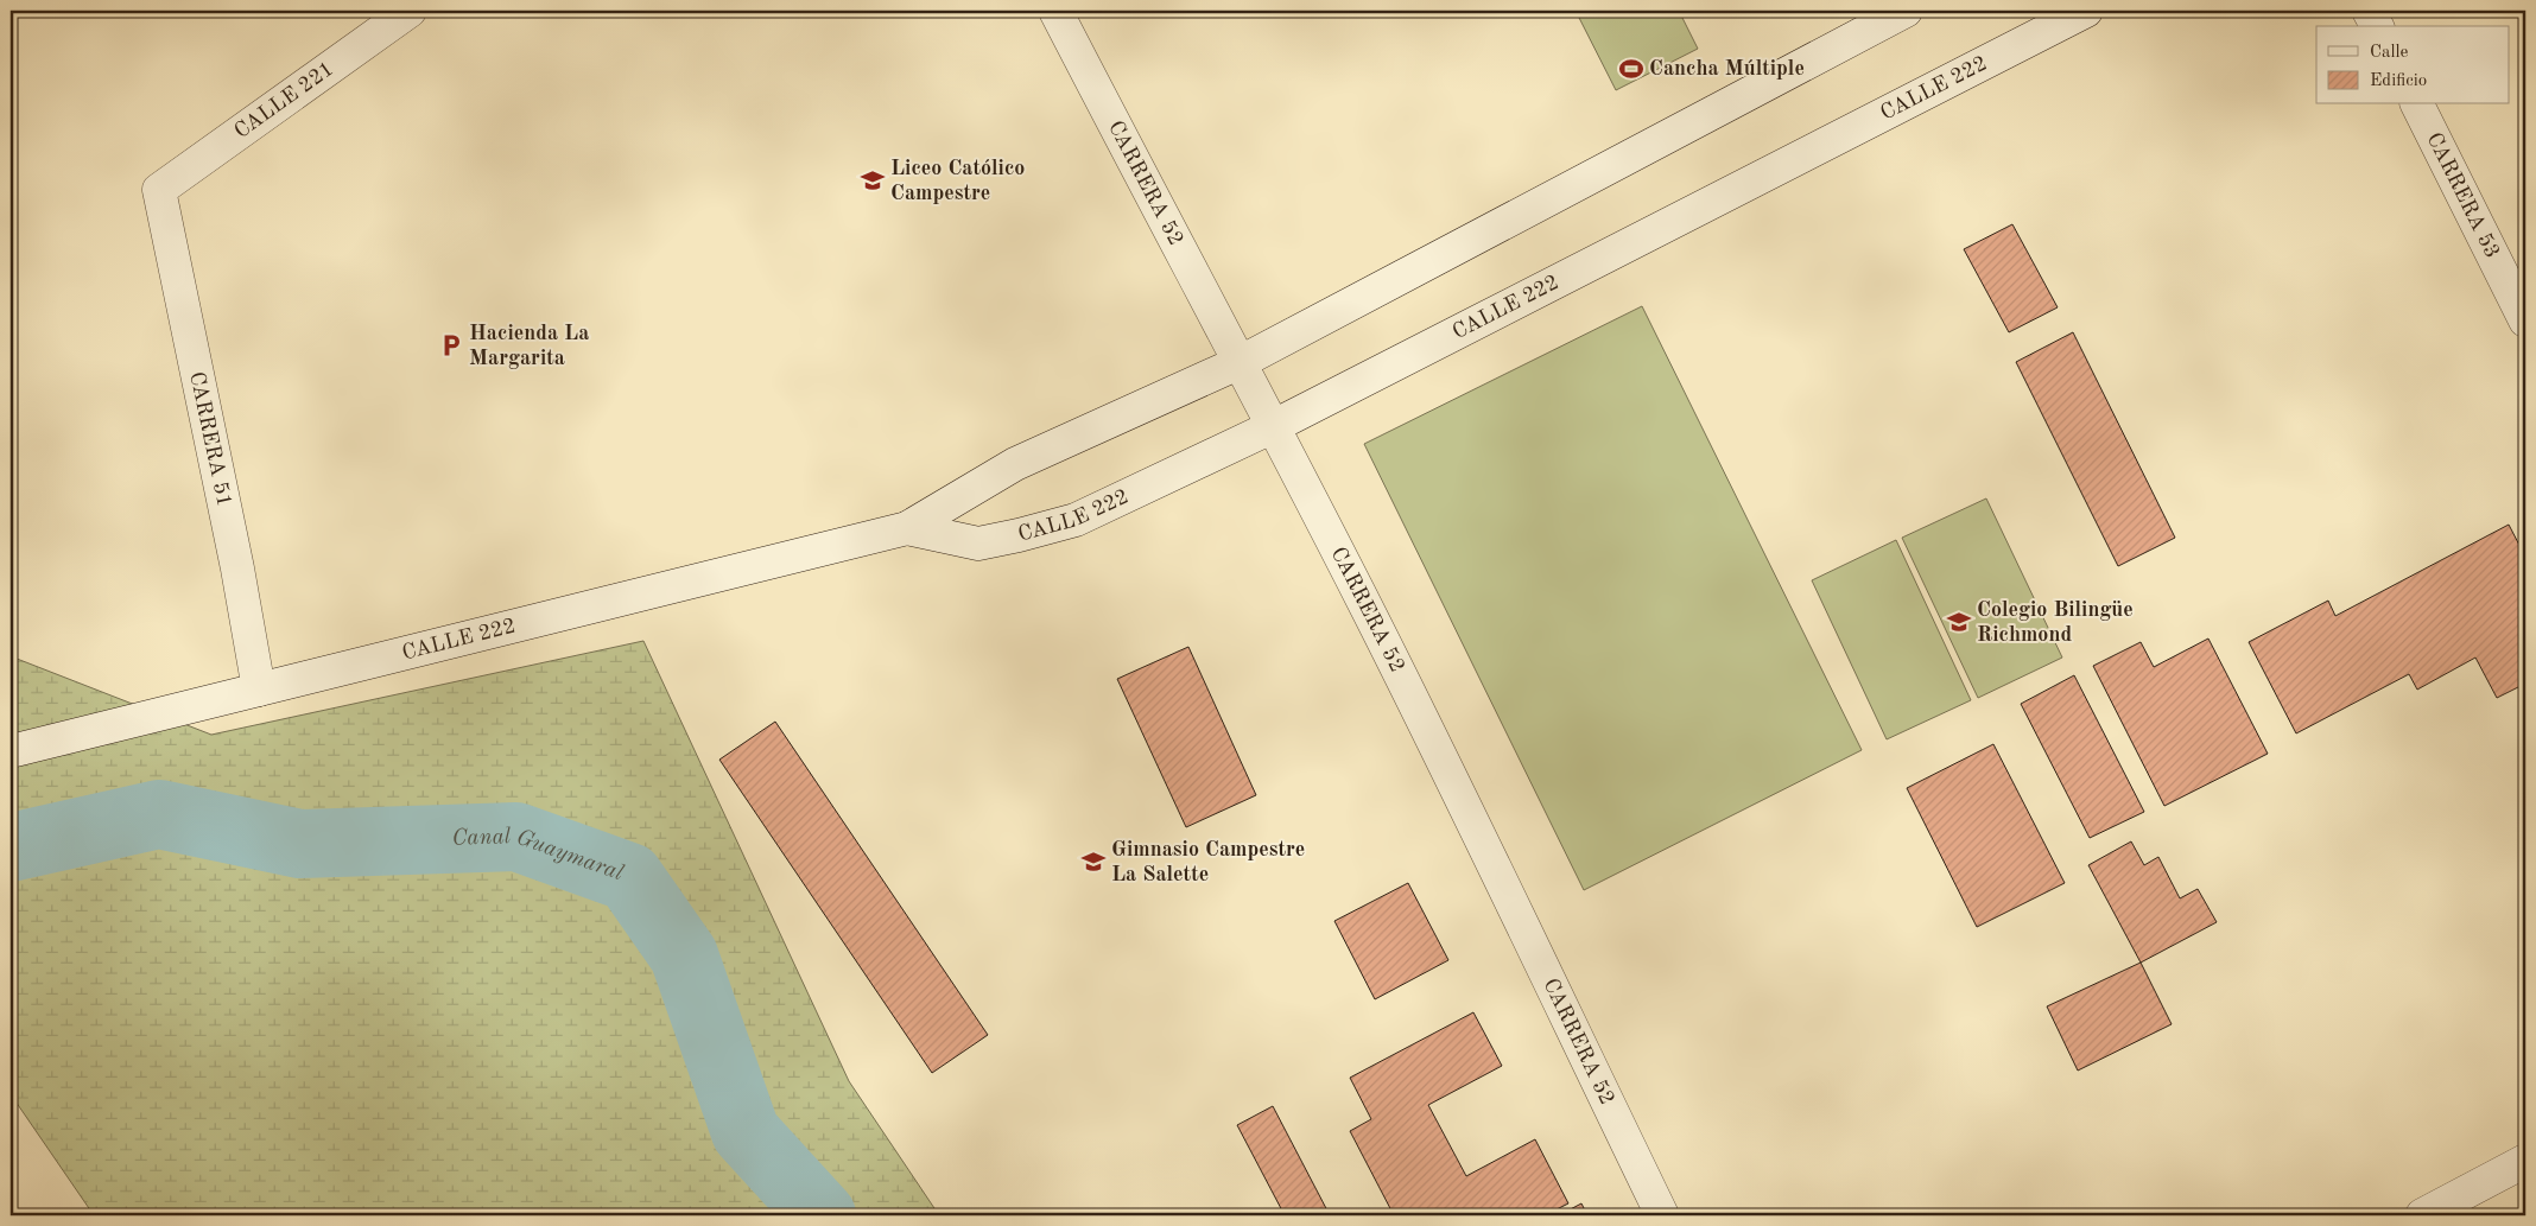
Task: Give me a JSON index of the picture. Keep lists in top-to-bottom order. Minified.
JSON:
{"streets":{"street":["CALLE 222","CALLE 221","CARRERA 52","CARRERA 53","CARRERA 51"]},"crossings":[["CALLE 222","CARRERA 52"],["CALLE 222","CARRERA 51"],["CALLE 221","CARRERA 51"]],"water":["Canal Guaymaral"],"places":{"sports":["Cancha Múltiple"],"school or university":["Liceo Católico Campestre","Colegio Bilingüe Richmond","Gimnasio Campestre La Salette"],"parking":["Hacienda La Margarita"]},"legend":["Calle","Edificio"]}
